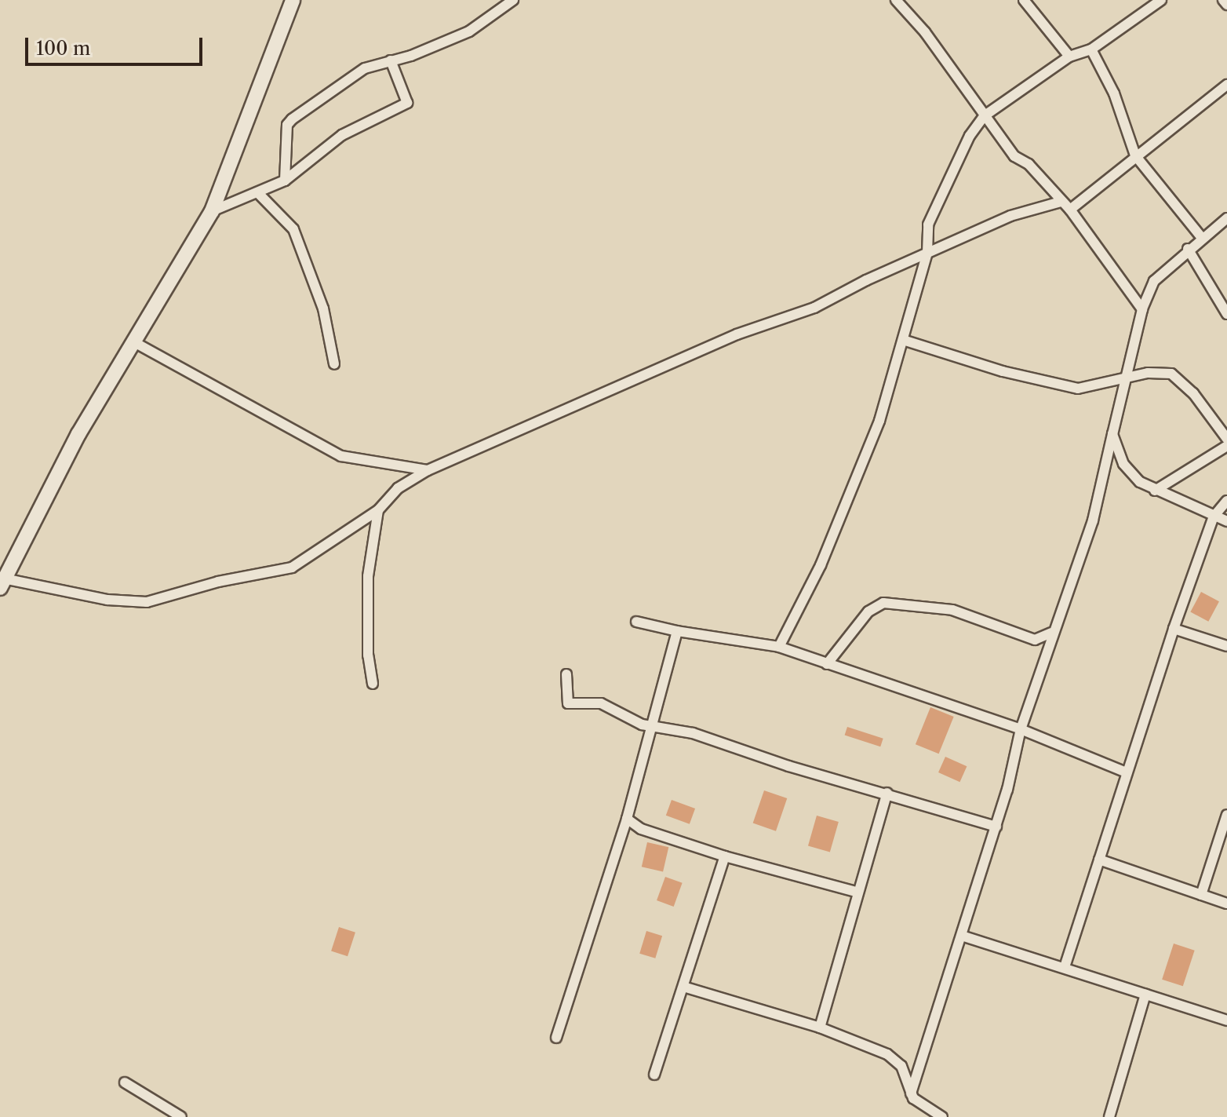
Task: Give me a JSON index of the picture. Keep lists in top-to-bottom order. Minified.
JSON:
{"scale_bar":"100 m"}
